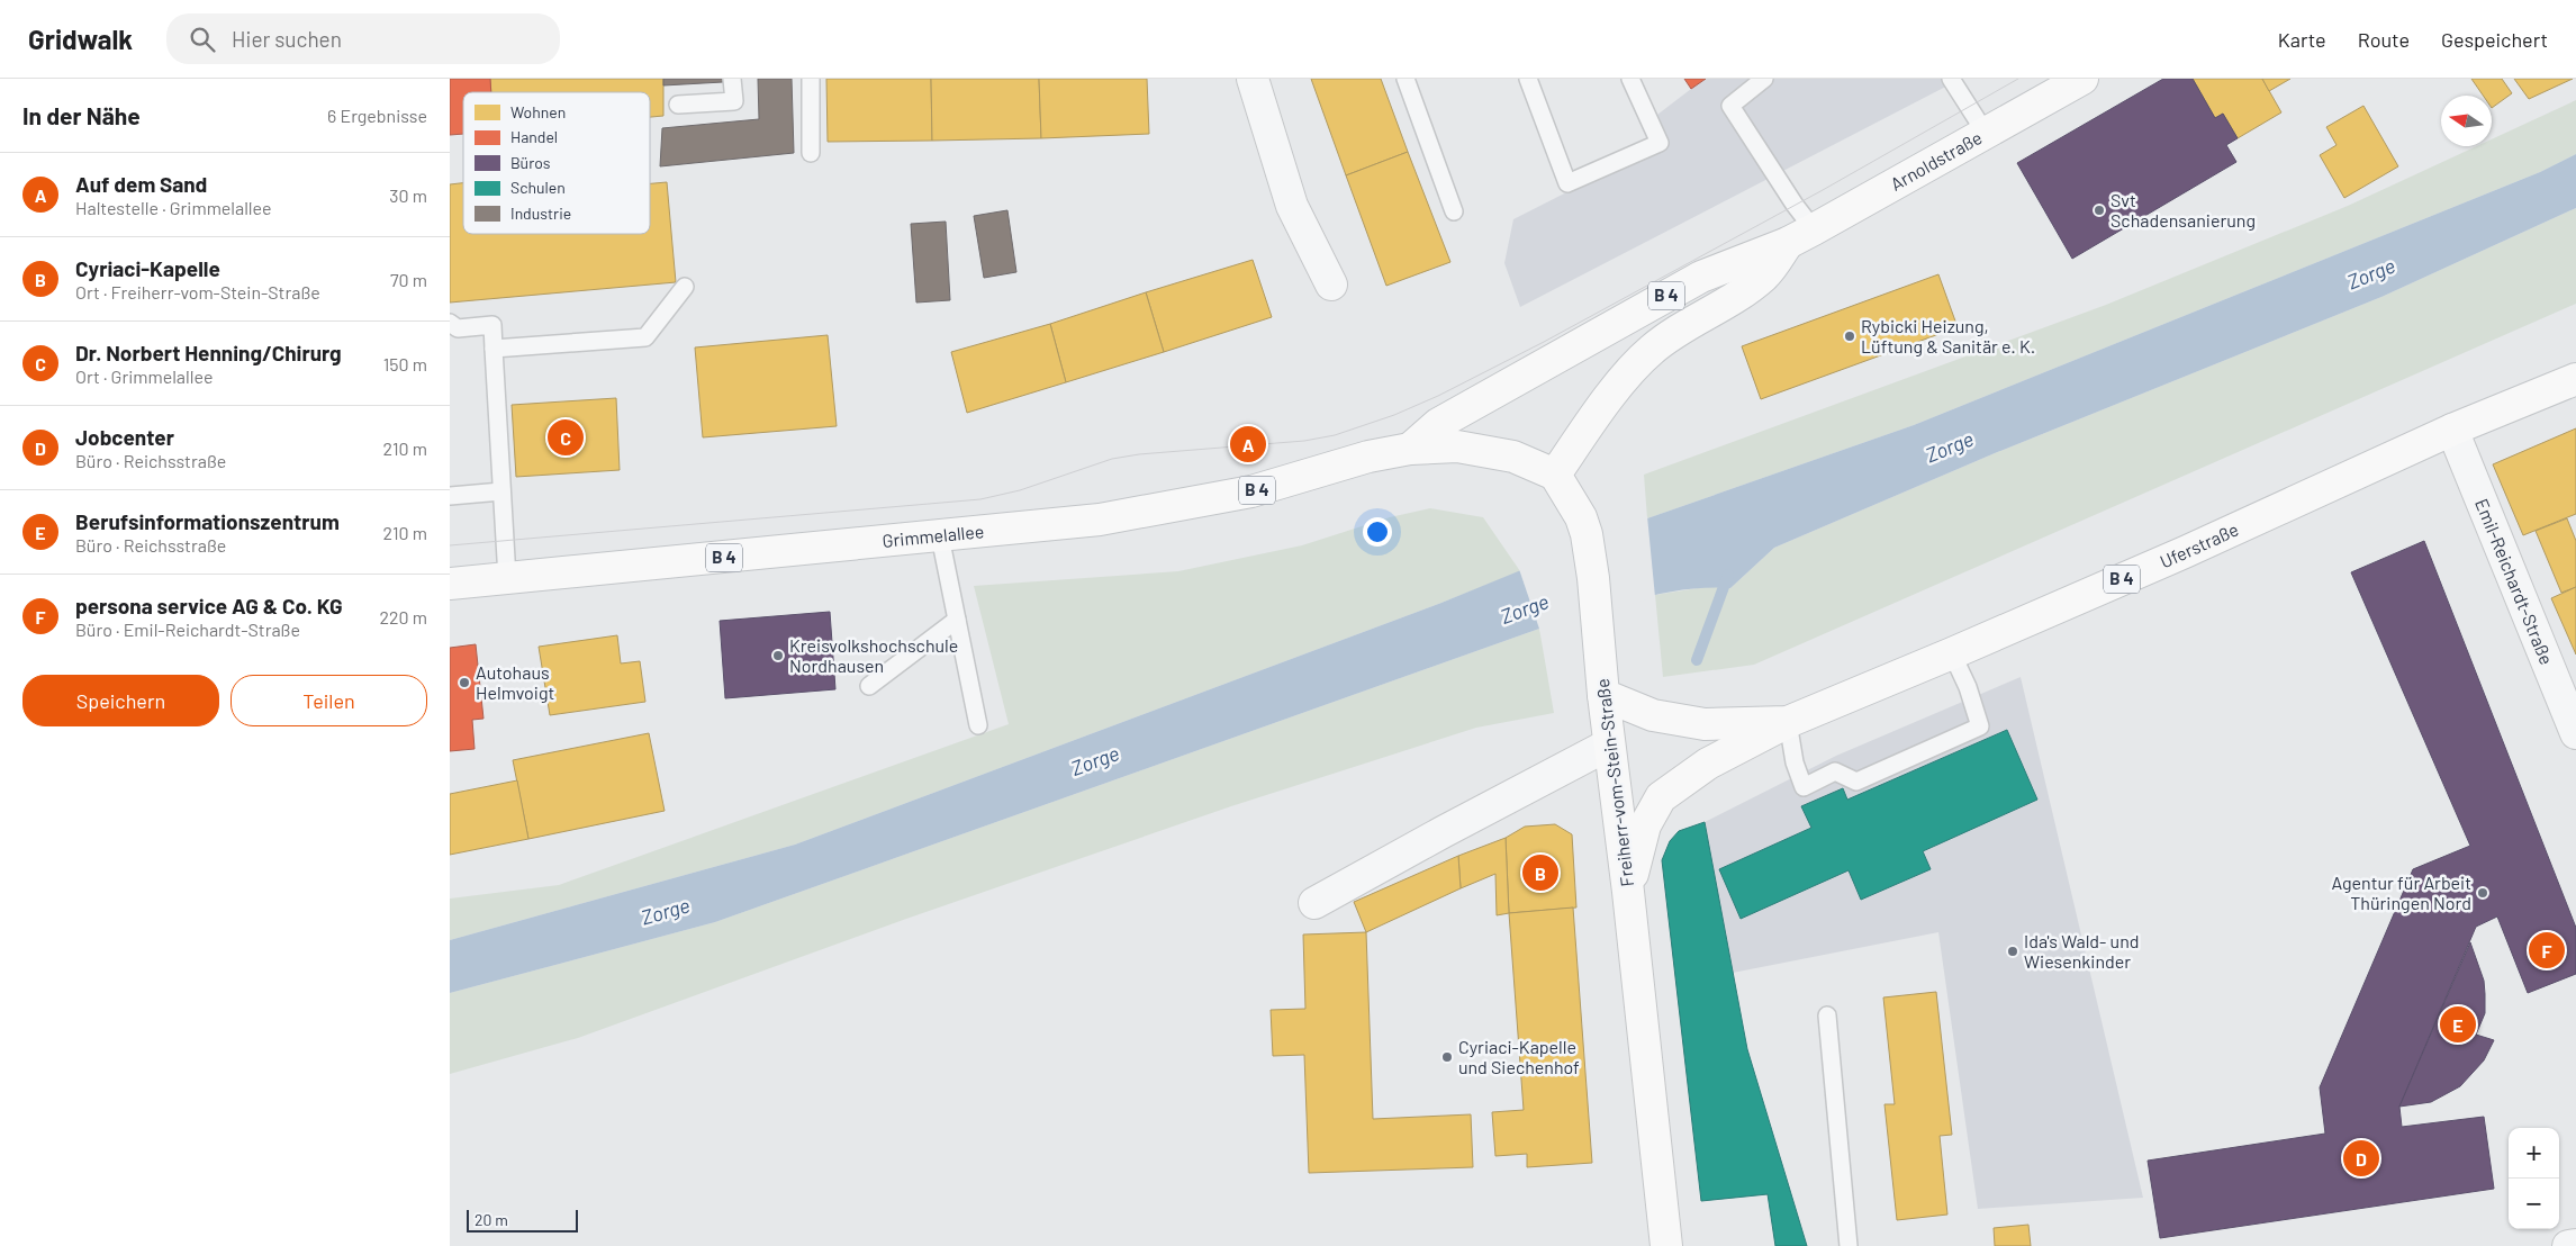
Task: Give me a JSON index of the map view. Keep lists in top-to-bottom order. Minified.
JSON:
{"streets":{"main road":["Arnoldstraße","B 4","Grimmelallee","Uferstraße","Freiherr-vom-Stein-Straße"],"street":["Emil-Reichardt-Straße"]},"crossings":[["Arnoldstraße","B 4"],["B 4","Grimmelallee"],["B 4","Uferstraße"],["B 4","Freiherr-vom-Stein-Straße"],["Uferstraße","Emil-Reichardt-Straße"],["Uferstraße","Freiherr-vom-Stein-Straße"]],"water":["Zorge"],"places":["Svt Schadensanierung","Rybicki Heizung, Lüftung & Sanitär e. K.","Kreisvolkshochschule Nordhausen","Autohaus Helmvoigt","Agentur für Arbeit Thüringen Nord","Ida's Wald- und Wiesenkinder","Cyriaci-Kapelle und Siechenhof"],"legend":["Wohnen","Handel","Büros","Schulen","Industrie"],"scale_bar":"20 m","north":"left","page":{"header":"Gridwalk","search":"Hier suchen","nav":["Karte","Route","Gespeichert"],"heading":["In der Nähe","6 Ergebnisse"],"list":[{"mark":"A","name":"Auf dem Sand","note":"Haltestelle · Grimmelallee","value":"30 m"},{"mark":"B","name":"Cyriaci-Kapelle","note":"Ort · Freiherr-vom-Stein-Straße","value":"70 m"},{"mark":"C","name":"Dr. Norbert Henning/Chirurg","note":"Ort · Grimmelallee","value":"150 m"},{"mark":"D","name":"Jobcenter","note":"Büro · Reichsstraße","value":"210 m"},{"mark":"E","name":"Berufsinformationszentrum","note":"Büro · Reichsstraße","value":"210 m"},{"mark":"F","name":"persona service AG & Co. KG","note":"Büro · Emil-Reichardt-Straße","value":"220 m"}],"pins":["C","A","B","F","E","D"],"buttons":["Speichern","Teilen"],"map_buttons":["+","−"],"scale":"20 m"}}
